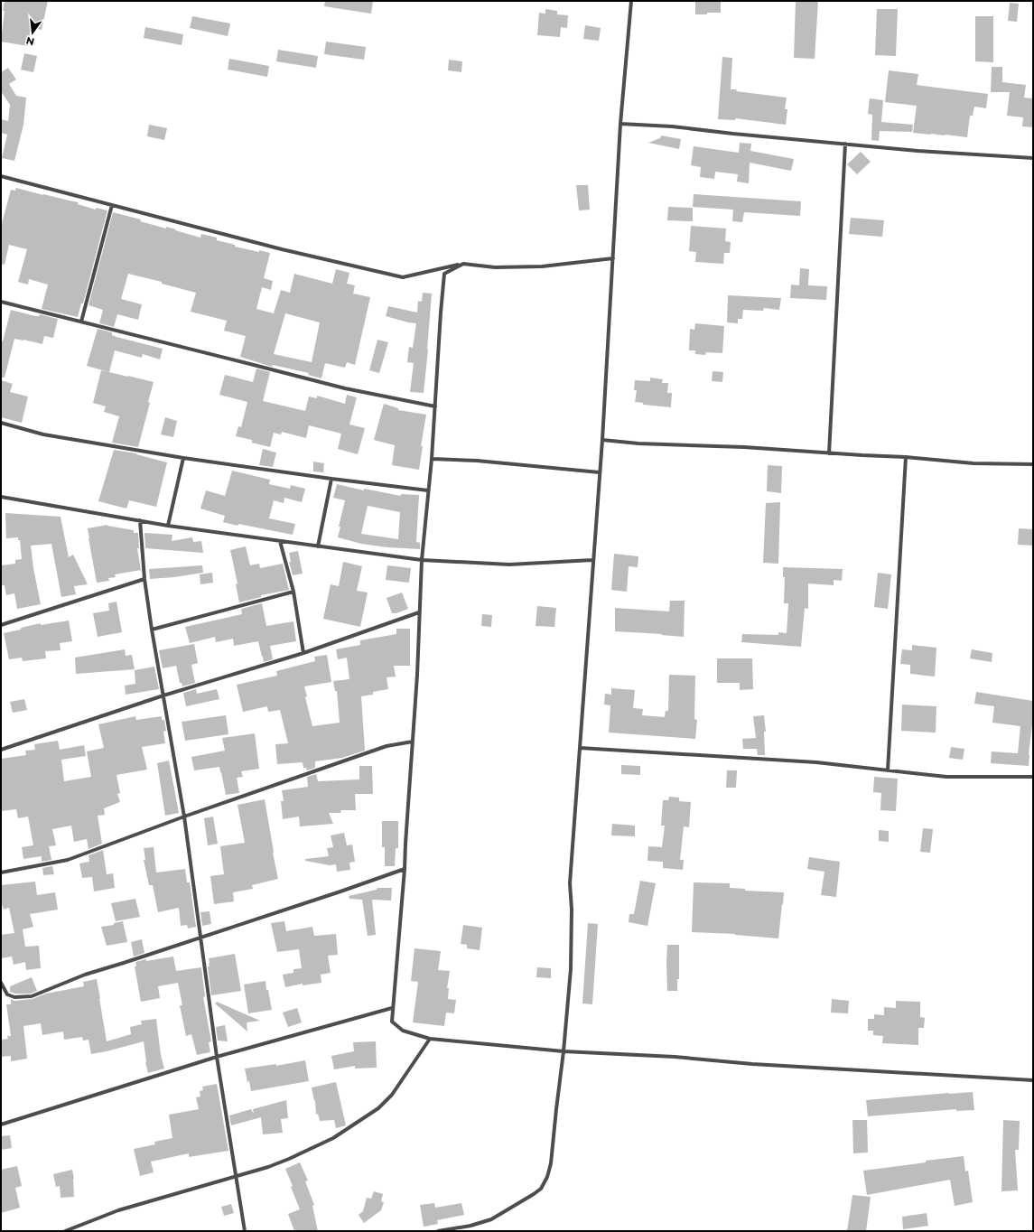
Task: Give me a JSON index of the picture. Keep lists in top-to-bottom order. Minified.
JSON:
{"north":"bottom"}
